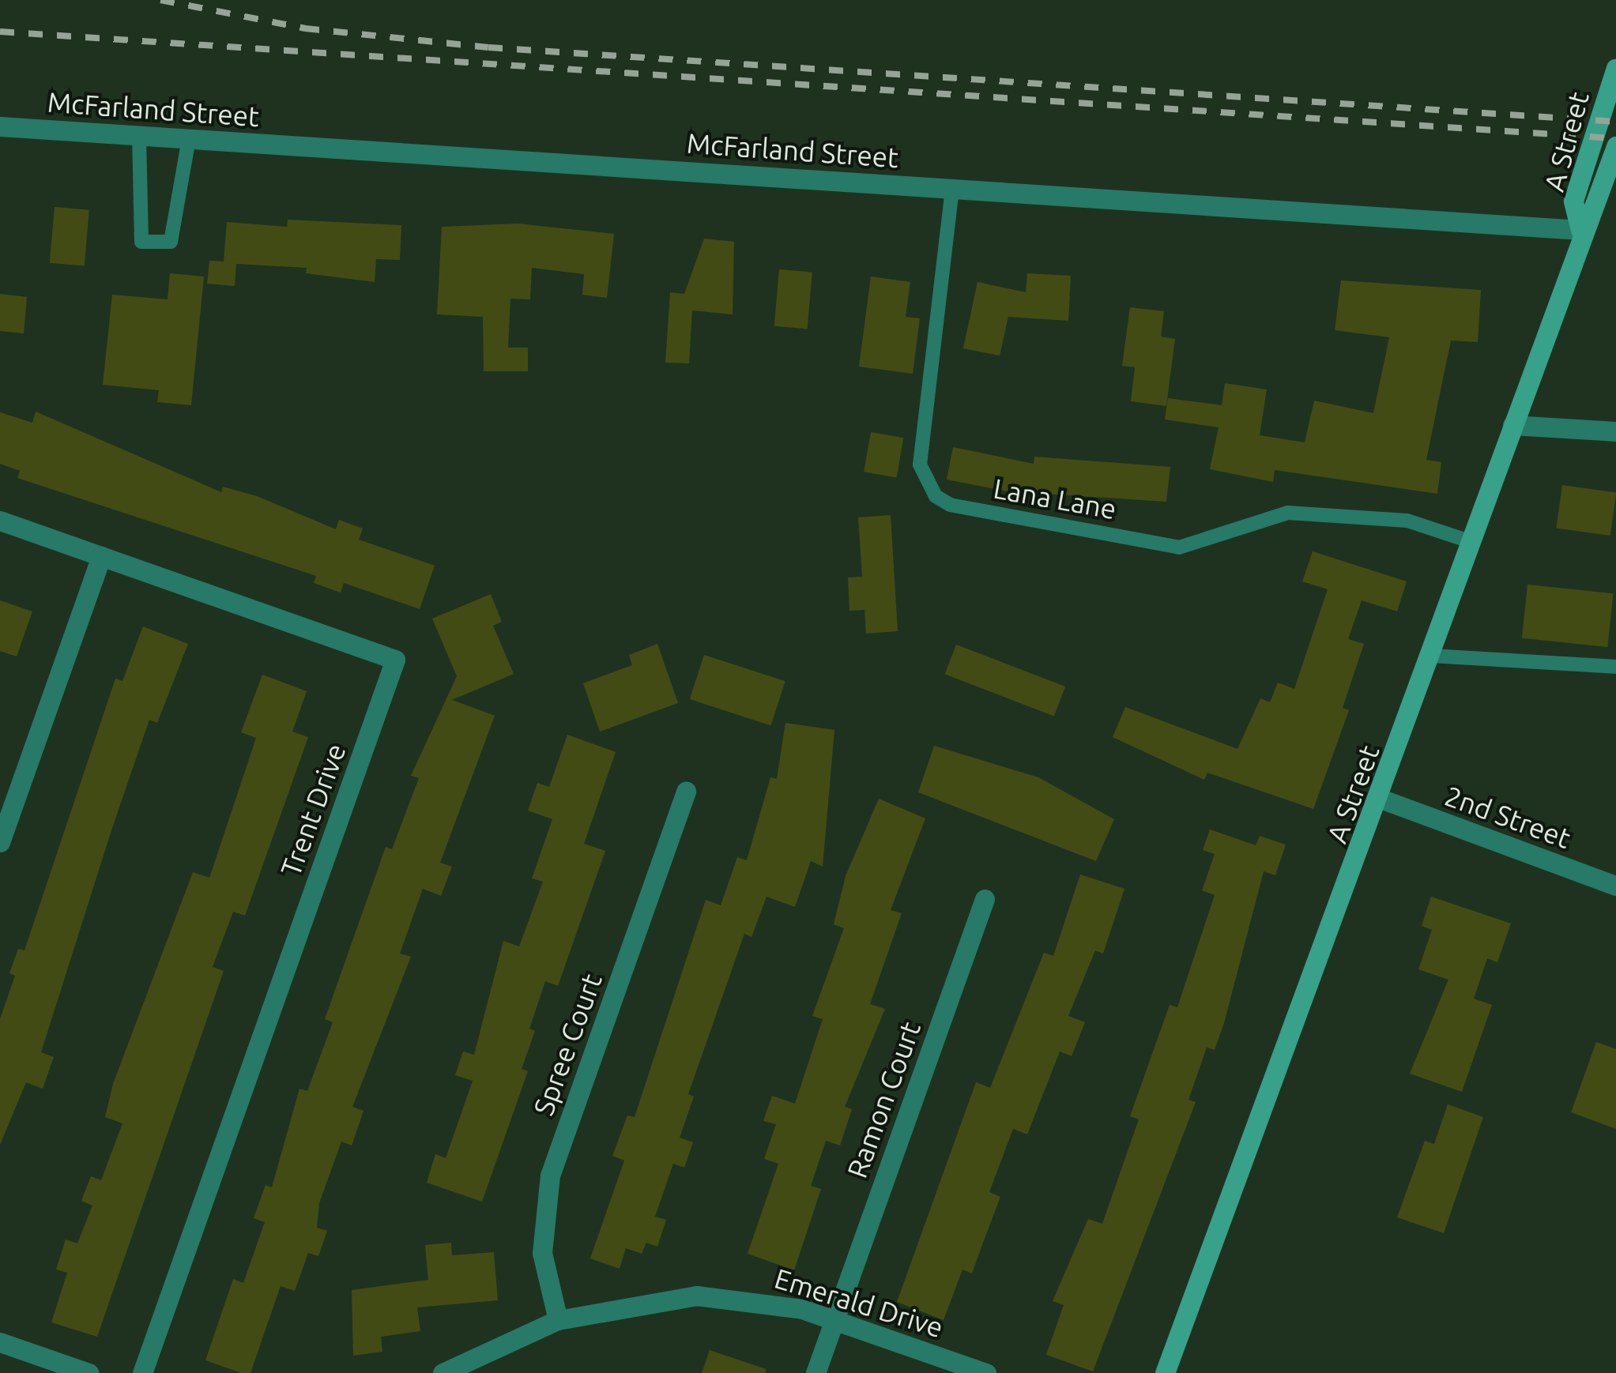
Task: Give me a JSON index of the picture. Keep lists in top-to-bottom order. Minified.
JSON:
{"streets":{"street":["McFarland Street","A Street","Trent Drive","2nd Street","Spree Court","Ramon Court","Emerald Drive"],"lane":["Lana Lane"]},"crossings":[["McFarland Street","A Street"],["McFarland Street","Lana Lane"],["A Street","Lana Lane"],["A Street","2nd Street"],["Spree Court","Emerald Drive"],["Ramon Court","Emerald Drive"]]}
